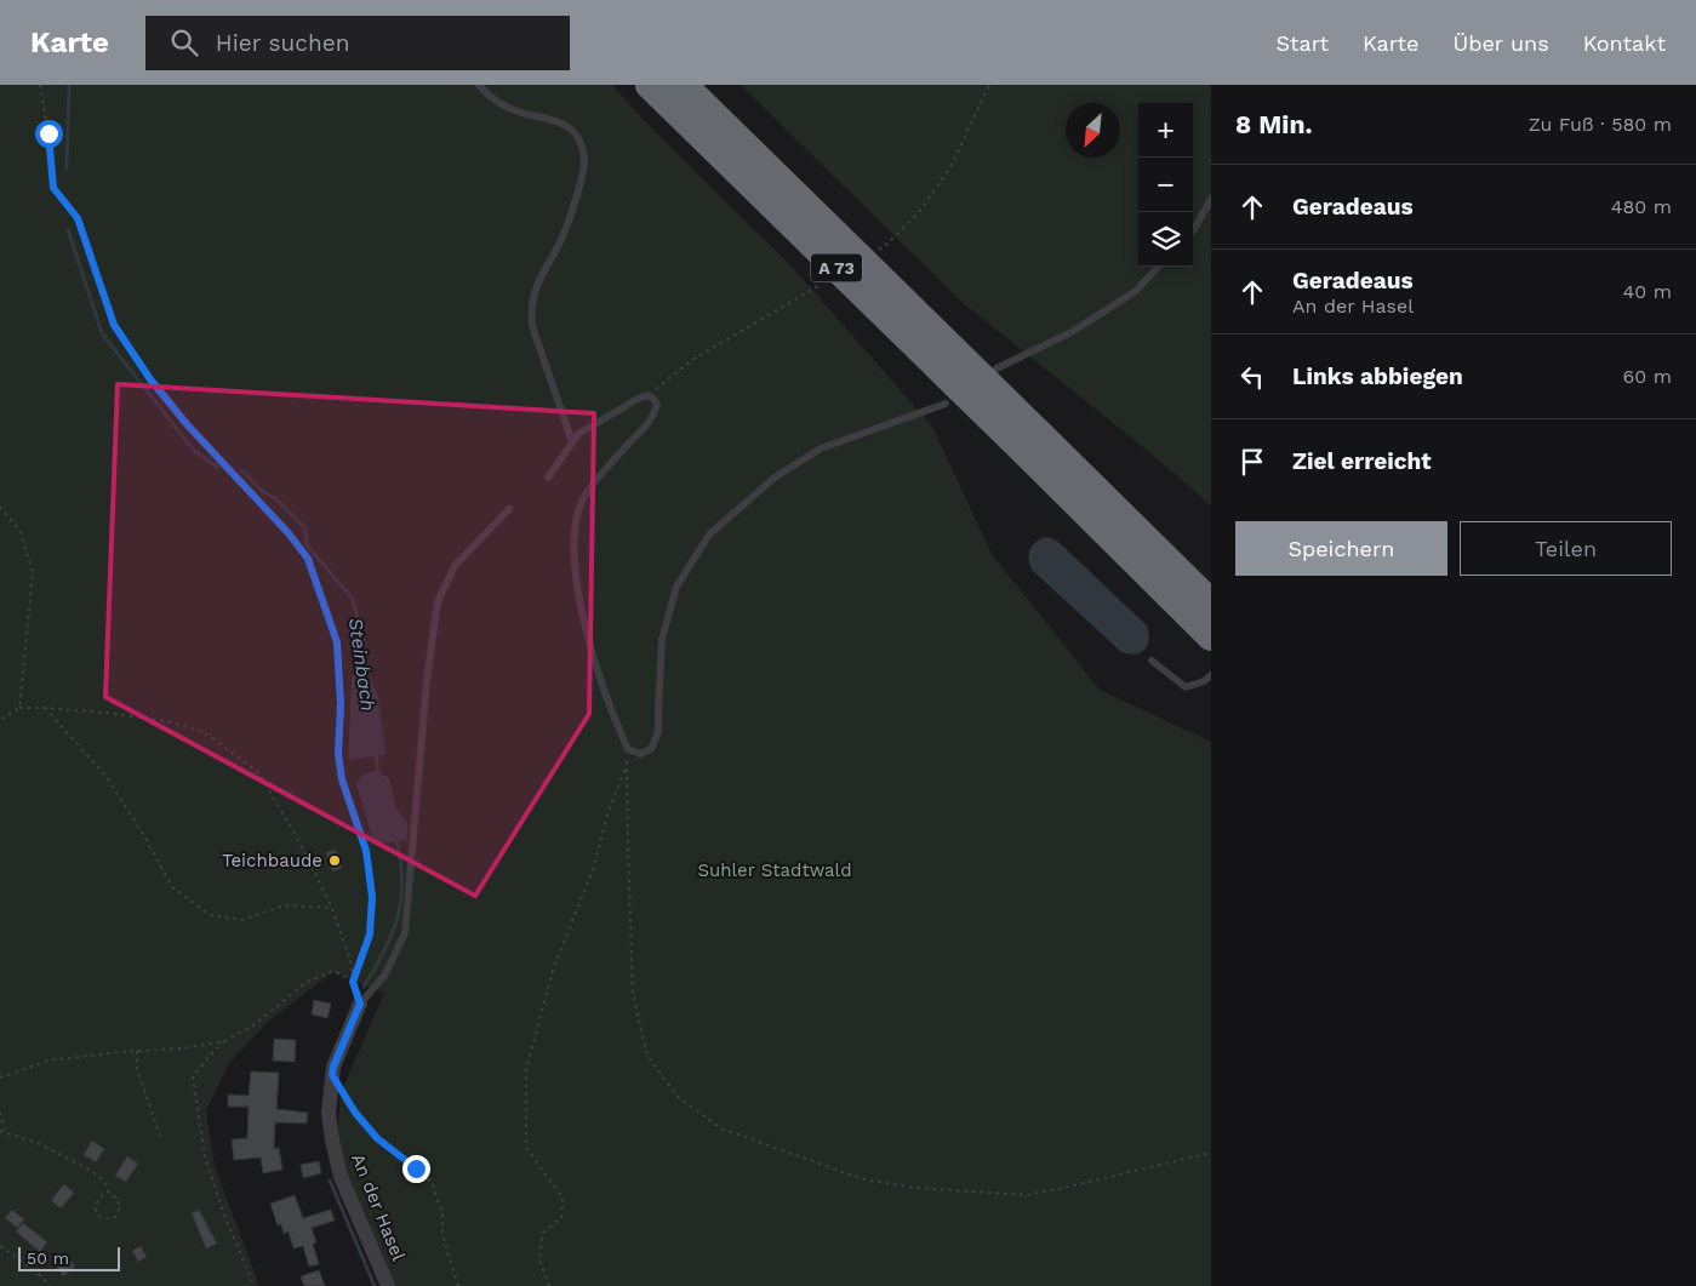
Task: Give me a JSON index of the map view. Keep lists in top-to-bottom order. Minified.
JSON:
{"streets":{"highway":["A 73"],"street":["An der Hasel"]},"water":["Steinbach"],"parks":["Suhler Stadtwald"],"places":["Teichbaude"],"scale_bar":"50 m","north":"bottom left","page":{"header":"Karte","search":"Hier suchen","nav":["Start","Karte","Über uns","Kontakt"],"heading":["8 Min.","Zu Fuß · 580 m"],"map_buttons":["+","−"],"list":[["Geradeaus","480 m"],["Geradeaus","An der Hasel","40 m"],["Links abbiegen","60 m"],"Ziel erreicht"],"buttons":["Speichern","Teilen"],"scale":"50 m"}}
